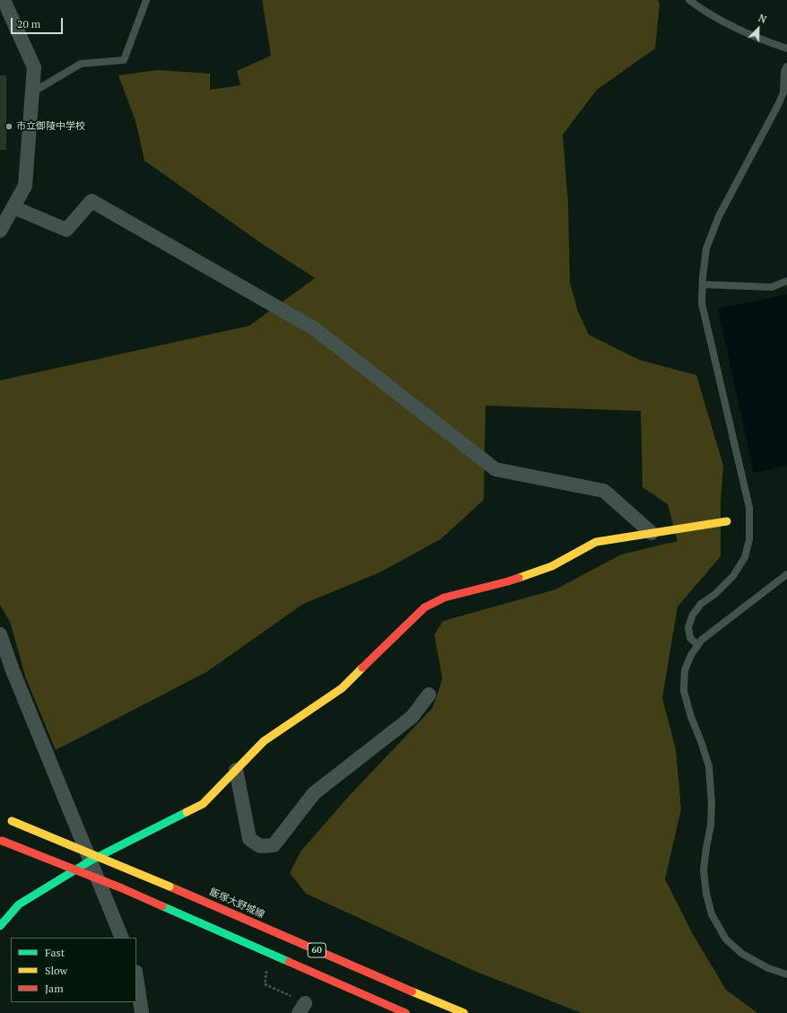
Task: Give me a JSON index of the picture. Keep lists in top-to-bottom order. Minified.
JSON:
{"streets":{"main road":["飯塚大野城線","60"]},"places":["市立御陵中学校"],"legend":["Fast","Slow","Jam"],"scale_bar":"20 m","north":"top right"}
